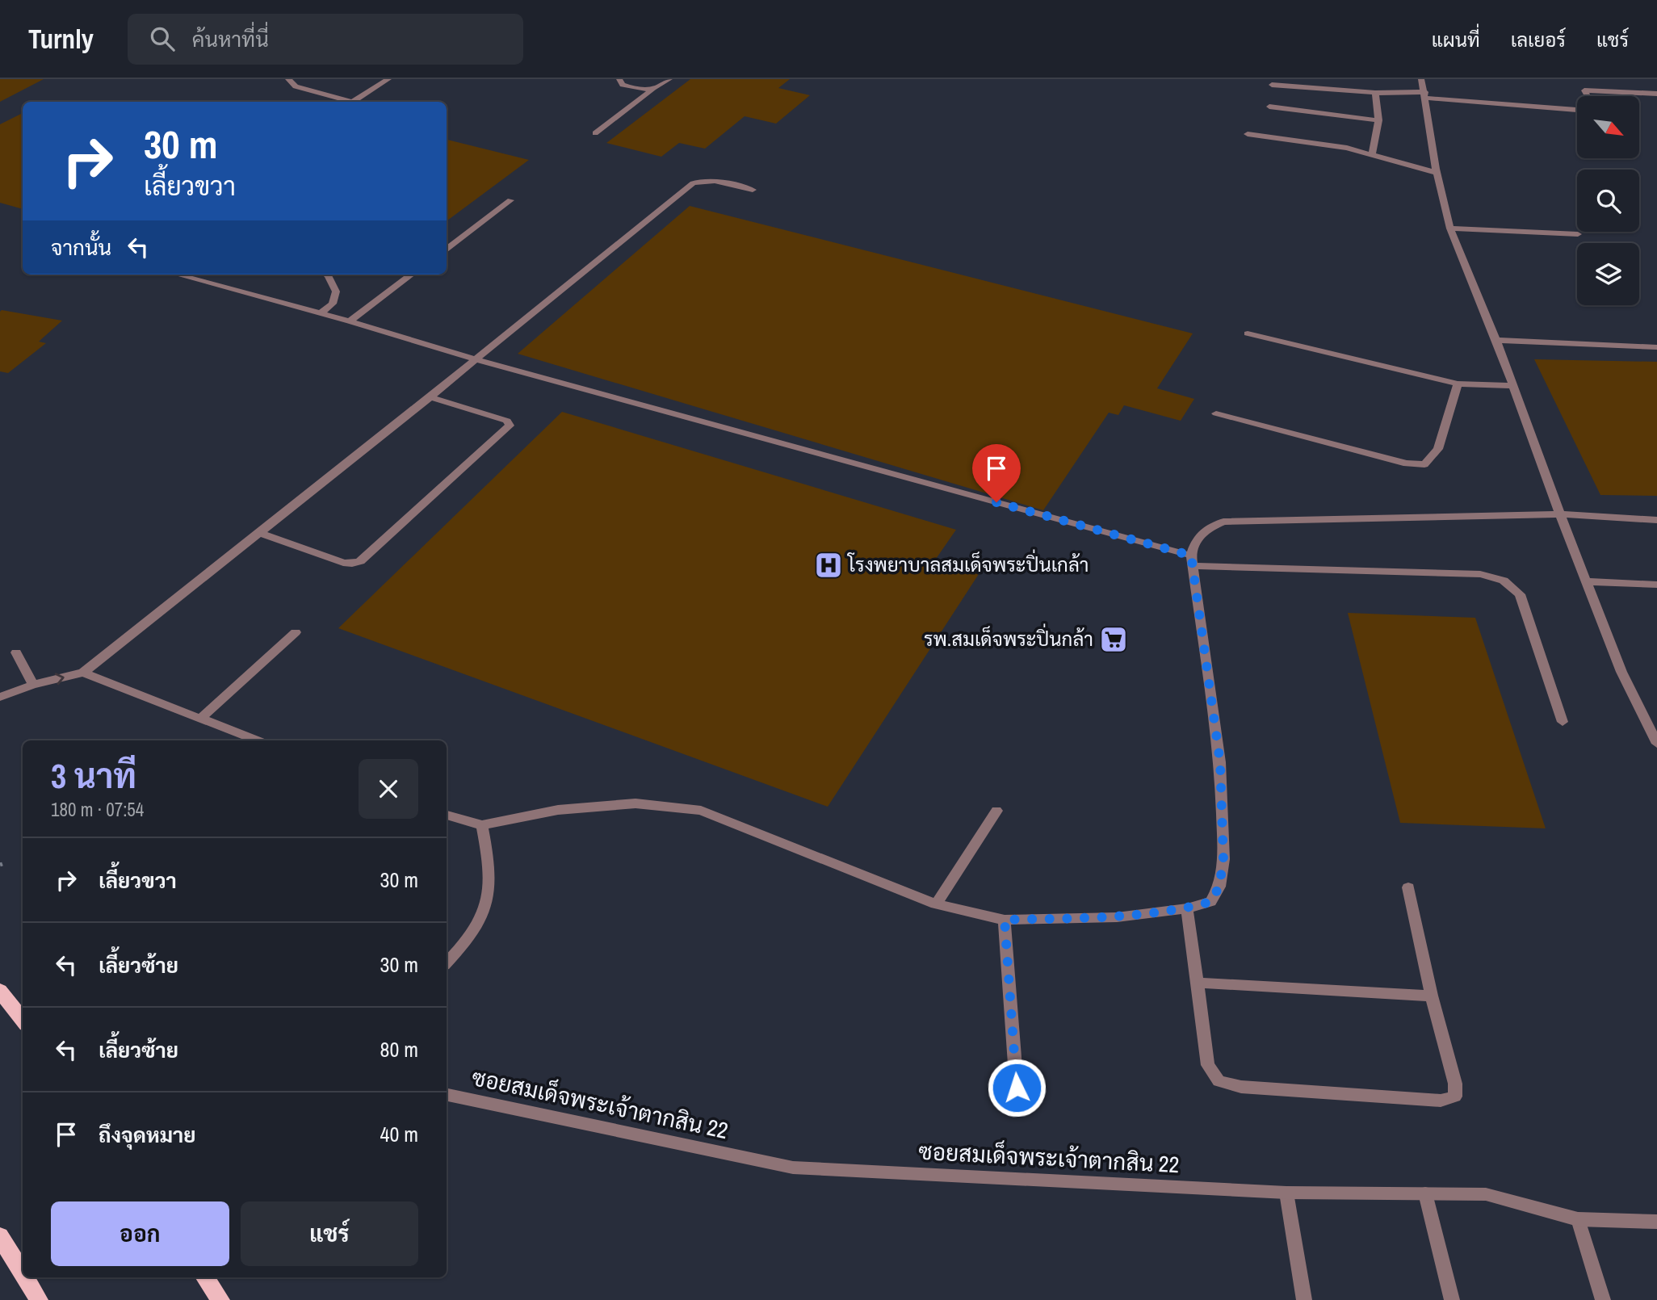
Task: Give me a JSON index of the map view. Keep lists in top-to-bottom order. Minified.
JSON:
{"streets":{"street":["ซอยสมเด็จพระเจ้าตากสิน 22"]},"places":{"hospital":["โรงพยาบาลสมเด็จพระปิ่นเกล้า"],"supermarket":["รพ.สมเด็จพระปิ่นกล้า"]},"north":"bottom right","page":{"header":"Turnly","search":"ค้นหาที่นี่","nav":["แผนที่","เลเยอร์","แชร์"],"turn":["30 m","เลี้ยวขวา"],"then":"จากนั้น","heading":["3 นาที","180 m · 07:54"],"list":[{"name":"เลี้ยวขวา","value":"30 m"},{"name":"เลี้ยวซ้าย","value":"30 m"},{"name":"เลี้ยวซ้าย","value":"80 m"},{"name":"ถึงจุดหมาย","value":"40 m"}],"buttons":["ออก","แชร์"]}}
